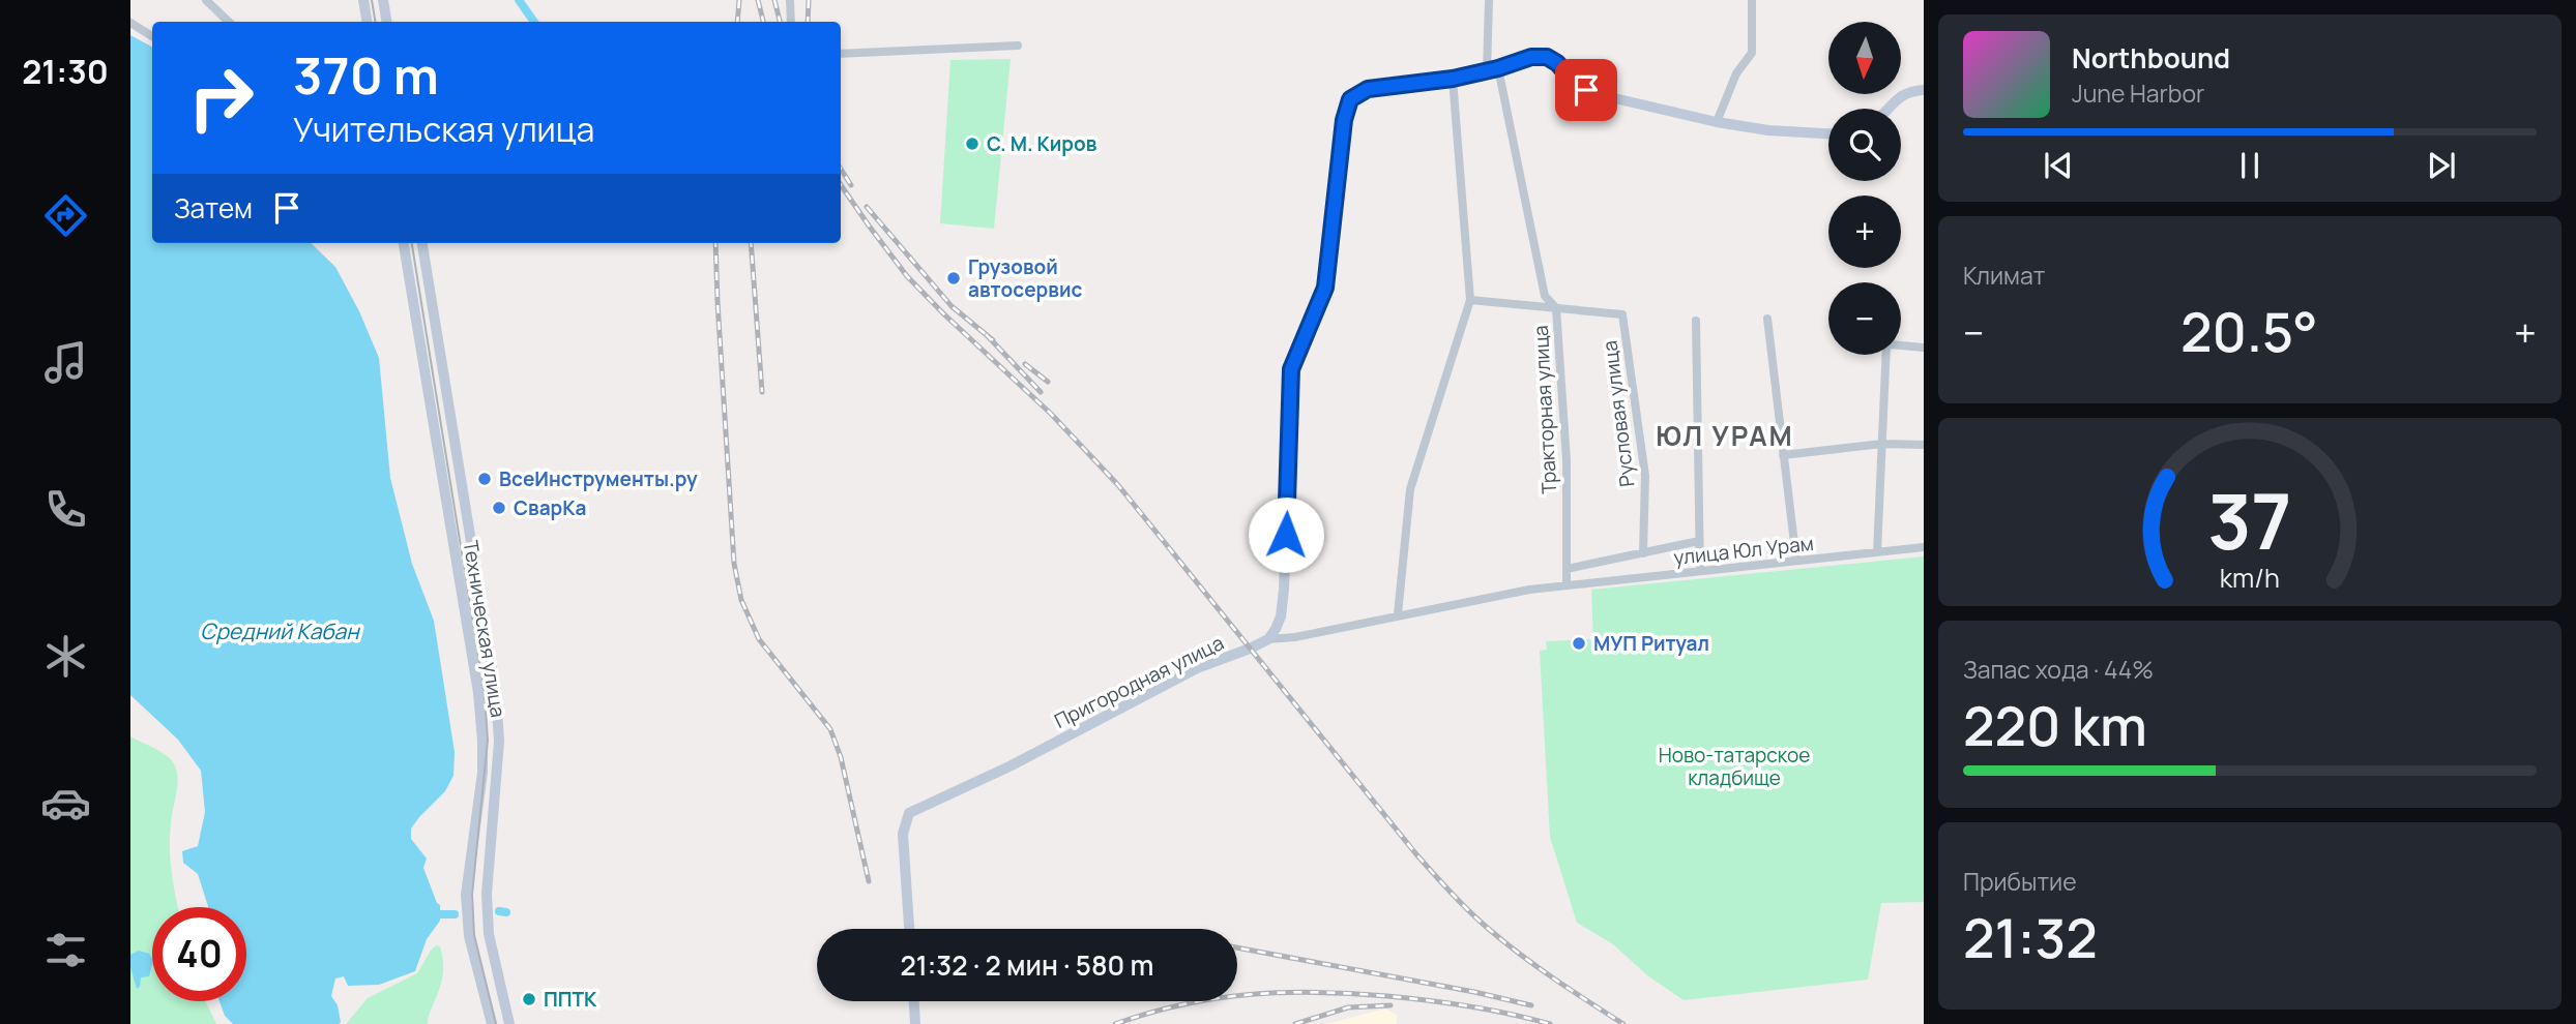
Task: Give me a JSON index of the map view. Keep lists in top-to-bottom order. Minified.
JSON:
{"streets":{"street":["Тракторная улица","Русловая улица","улица Юл Урам","Техническая улица","Пригородная улица"]},"crossings":[["Тракторная улица","Русловая улица"],["Тракторная улица","улица Юл Урам"],["Тракторная улица","Пригородная улица"],["улица Юл Урам","Пригородная улица"]],"districts":["ЮЛ УРАМ"],"water":["Средний Кабан"],"parks":["Ново-татарское кладбище"],"places":["С. М. Киров","Грузовой автосервис","ВсеИнструменты.ру","СварКа","МУП Ритуал","ППТК"],"north":"bottom","page":{"tabs":"21:30","map_buttons":["+","−"],"turn":["370 m","Учительская улица"],"song":["Northbound","June Harbor"],"then":"Затем","tile":["Климат",["Запас хода · 44%","220 km"],["Прибытие","21:32"]],"heat":["−","20.5°","+"],"limit":"40","trip":"21:32 · 2 мин · 580 m","gauge":["37","km/h"]}}
